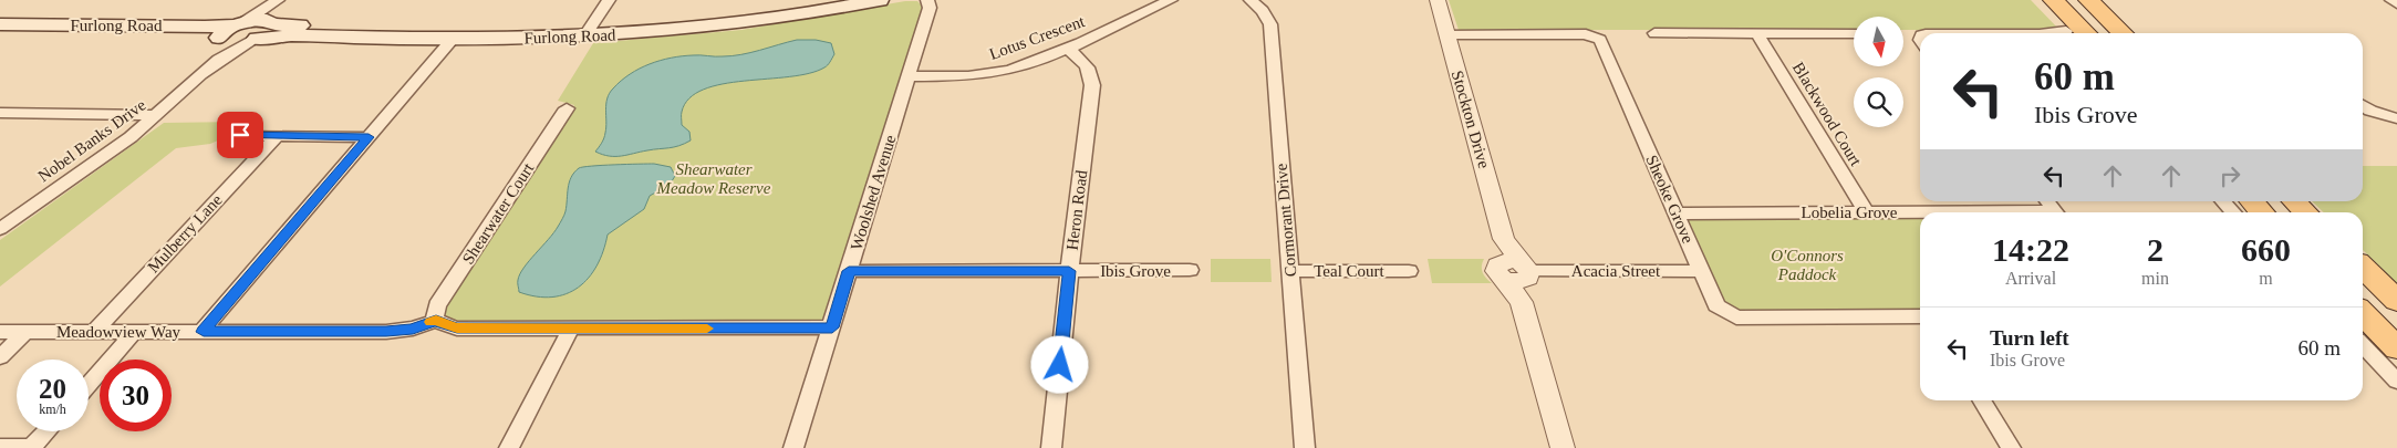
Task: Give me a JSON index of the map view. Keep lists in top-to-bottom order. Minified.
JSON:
{"streets":{"main road":["Furlong Road"],"street":["Lotus Crescent","Blackwood Court","Stockton Drive","Nobel Banks Drive","Woolshed Avenue","Sheoke Grove","Heron Road","Lobelia Grove","Shearwater Court","Cormorant Drive","Mulberry Lane","Ibis Grove","Teal Court","Acacia Street","Meadowview Way"]},"crossings":[["Furlong Road","Nobel Banks Drive"],["Lotus Crescent","Woolshed Avenue"],["Lotus Crescent","Heron Road"],["Blackwood Court","Lobelia Grove"],["Stockton Drive","Sheoke Grove"],["Stockton Drive","Acacia Street"],["Woolshed Avenue","Ibis Grove"],["Sheoke Grove","Lobelia Grove"],["Sheoke Grove","Acacia Street"],["Heron Road","Ibis Grove"],["Shearwater Court","Meadowview Way"],["Cormorant Drive","Teal Court"],["Mulberry Lane","Meadowview Way"]],"parks":["Shearwater Meadow Reserve","O'Connors Paddock"],"north":"bottom","page":{"turn":["60 m","Ibis Grove"],"eta":["14:22","Arrival","2","min","660","m"],"list":[{"name":"Turn left","note":"Ibis Grove","value":"60 m"}],"speed":"20 km/h","limit":"30"}}
